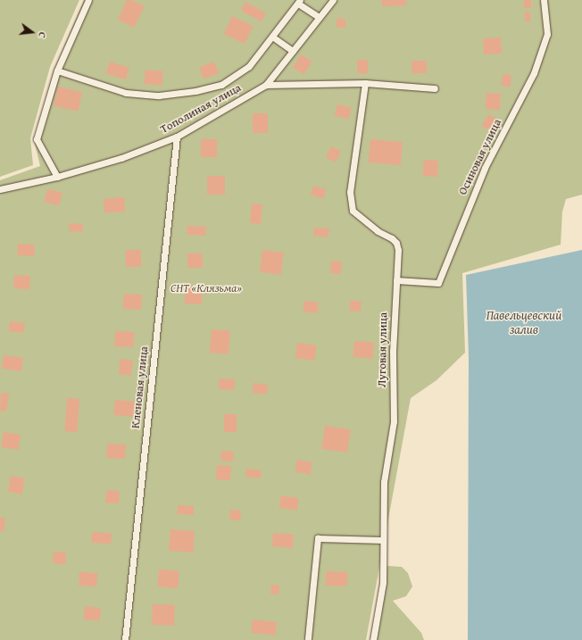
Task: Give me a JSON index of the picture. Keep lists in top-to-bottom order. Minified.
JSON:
{"streets":{"lane":["Тополиная улица","Осиновая улица","Луговая улица","Кленовая улица"]},"crossings":[["Тополиная улица","Кленовая улица"],["Осиновая улица","Луговая улица"]],"water":["Павельцевский залив"],"parks":["СНТ «Клязьма»"],"north":"right"}
